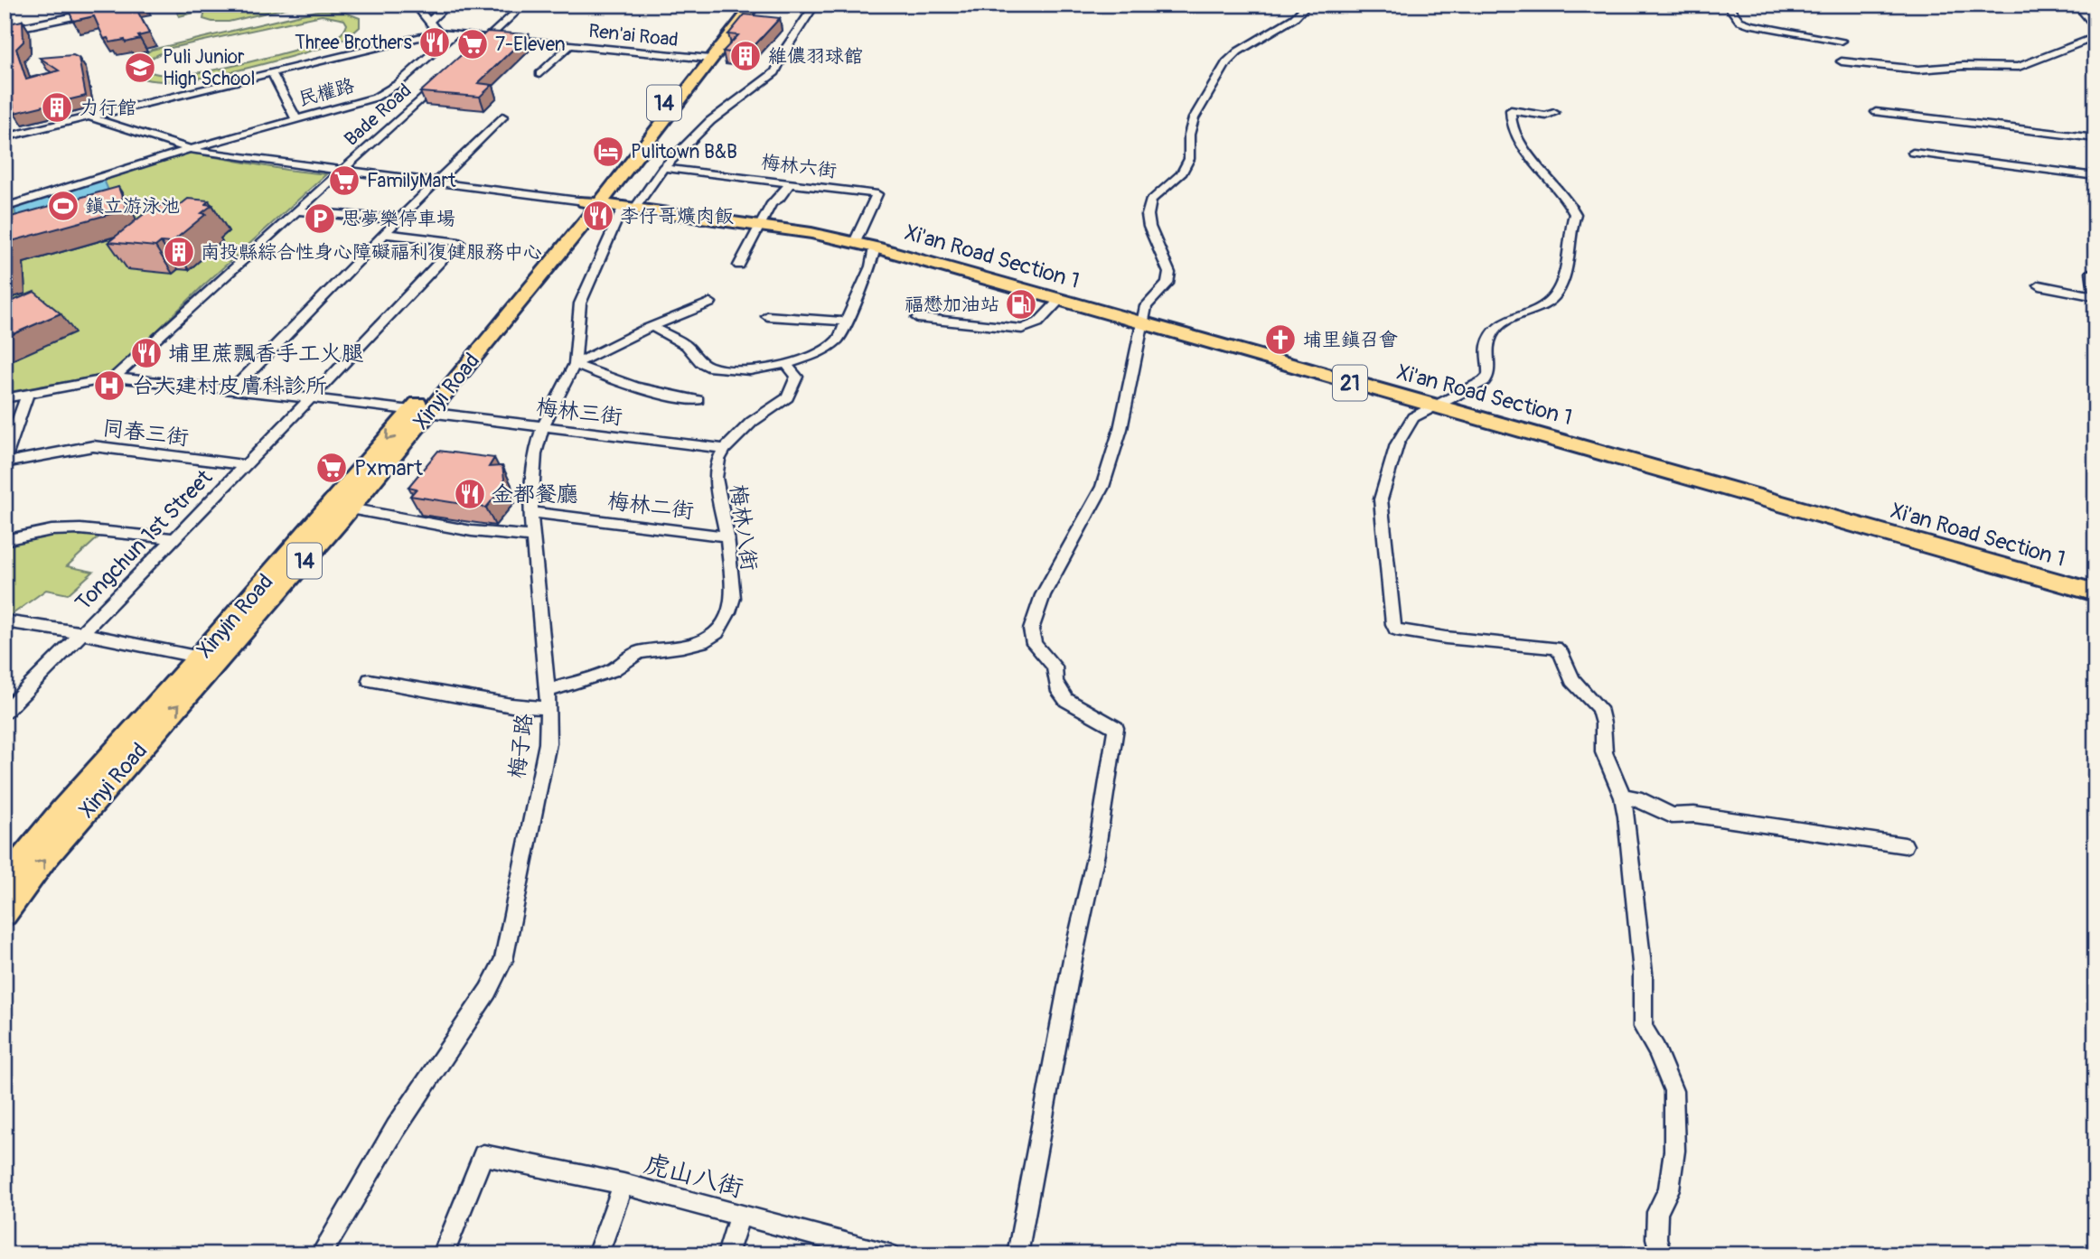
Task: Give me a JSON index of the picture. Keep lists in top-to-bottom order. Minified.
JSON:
{"streets":{"main road":["14","Xi'an Road Section 1","21","Xinyi Road","Xinyin Road"],"street":["Ren'ai Road","民權路","Bade Road","梅林六街","梅林三街","同春三街","梅林二街","梅林八街","Tongchun 1st Street","梅子路","虎山八街"]},"crossings":[["Ren'ai Road","民權路"],["Ren'ai Road","14"],["Ren'ai Road","Xinyi Road"],["民權路","Xi'an Road Section 1"],["14","Xinyi Road"],["Bade Road","Xi'an Road Section 1"],["Bade Road","梅林三街"],["梅林六街","Xi'an Road Section 1"],["梅林六街","梅子路"],["Xi'an Road Section 1","Xinyi Road"],["Xi'an Road Section 1","梅子路"],["Xinyi Road","梅林三街"],["Xinyi Road","Xinyin Road"],["梅林三街","梅林八街"],["梅林三街","Tongchun 1st Street"],["梅林三街","Xinyin Road"],["梅林三街","梅子路"],["同春三街","Tongchun 1st Street"],["梅林二街","梅林八街"],["梅林二街","梅子路"],["梅林八街","梅子路"]],"one_way":["Xinyin Road"],"places":{"restaurant":["Three Brothers","李仔哥爌肉飯","埔里蔗飄香手工火腿","金都餐廳"],"supermarket":["7-Eleven","FamilyMart","Pxmart"],"building":["維儂羽球館","力行館","南投縣綜合性身心障礙福利復健服務中心"],"school or university":["Puli Junior High School"],"hotel":["Pulitown B&B"],"sports":["鎮立游泳池"],"parking":["思夢樂停車場"],"fuel station":["福懋加油站"],"church":["埔里鎮召會"],"hospital":["台大建村皮膚科診所"]}}
